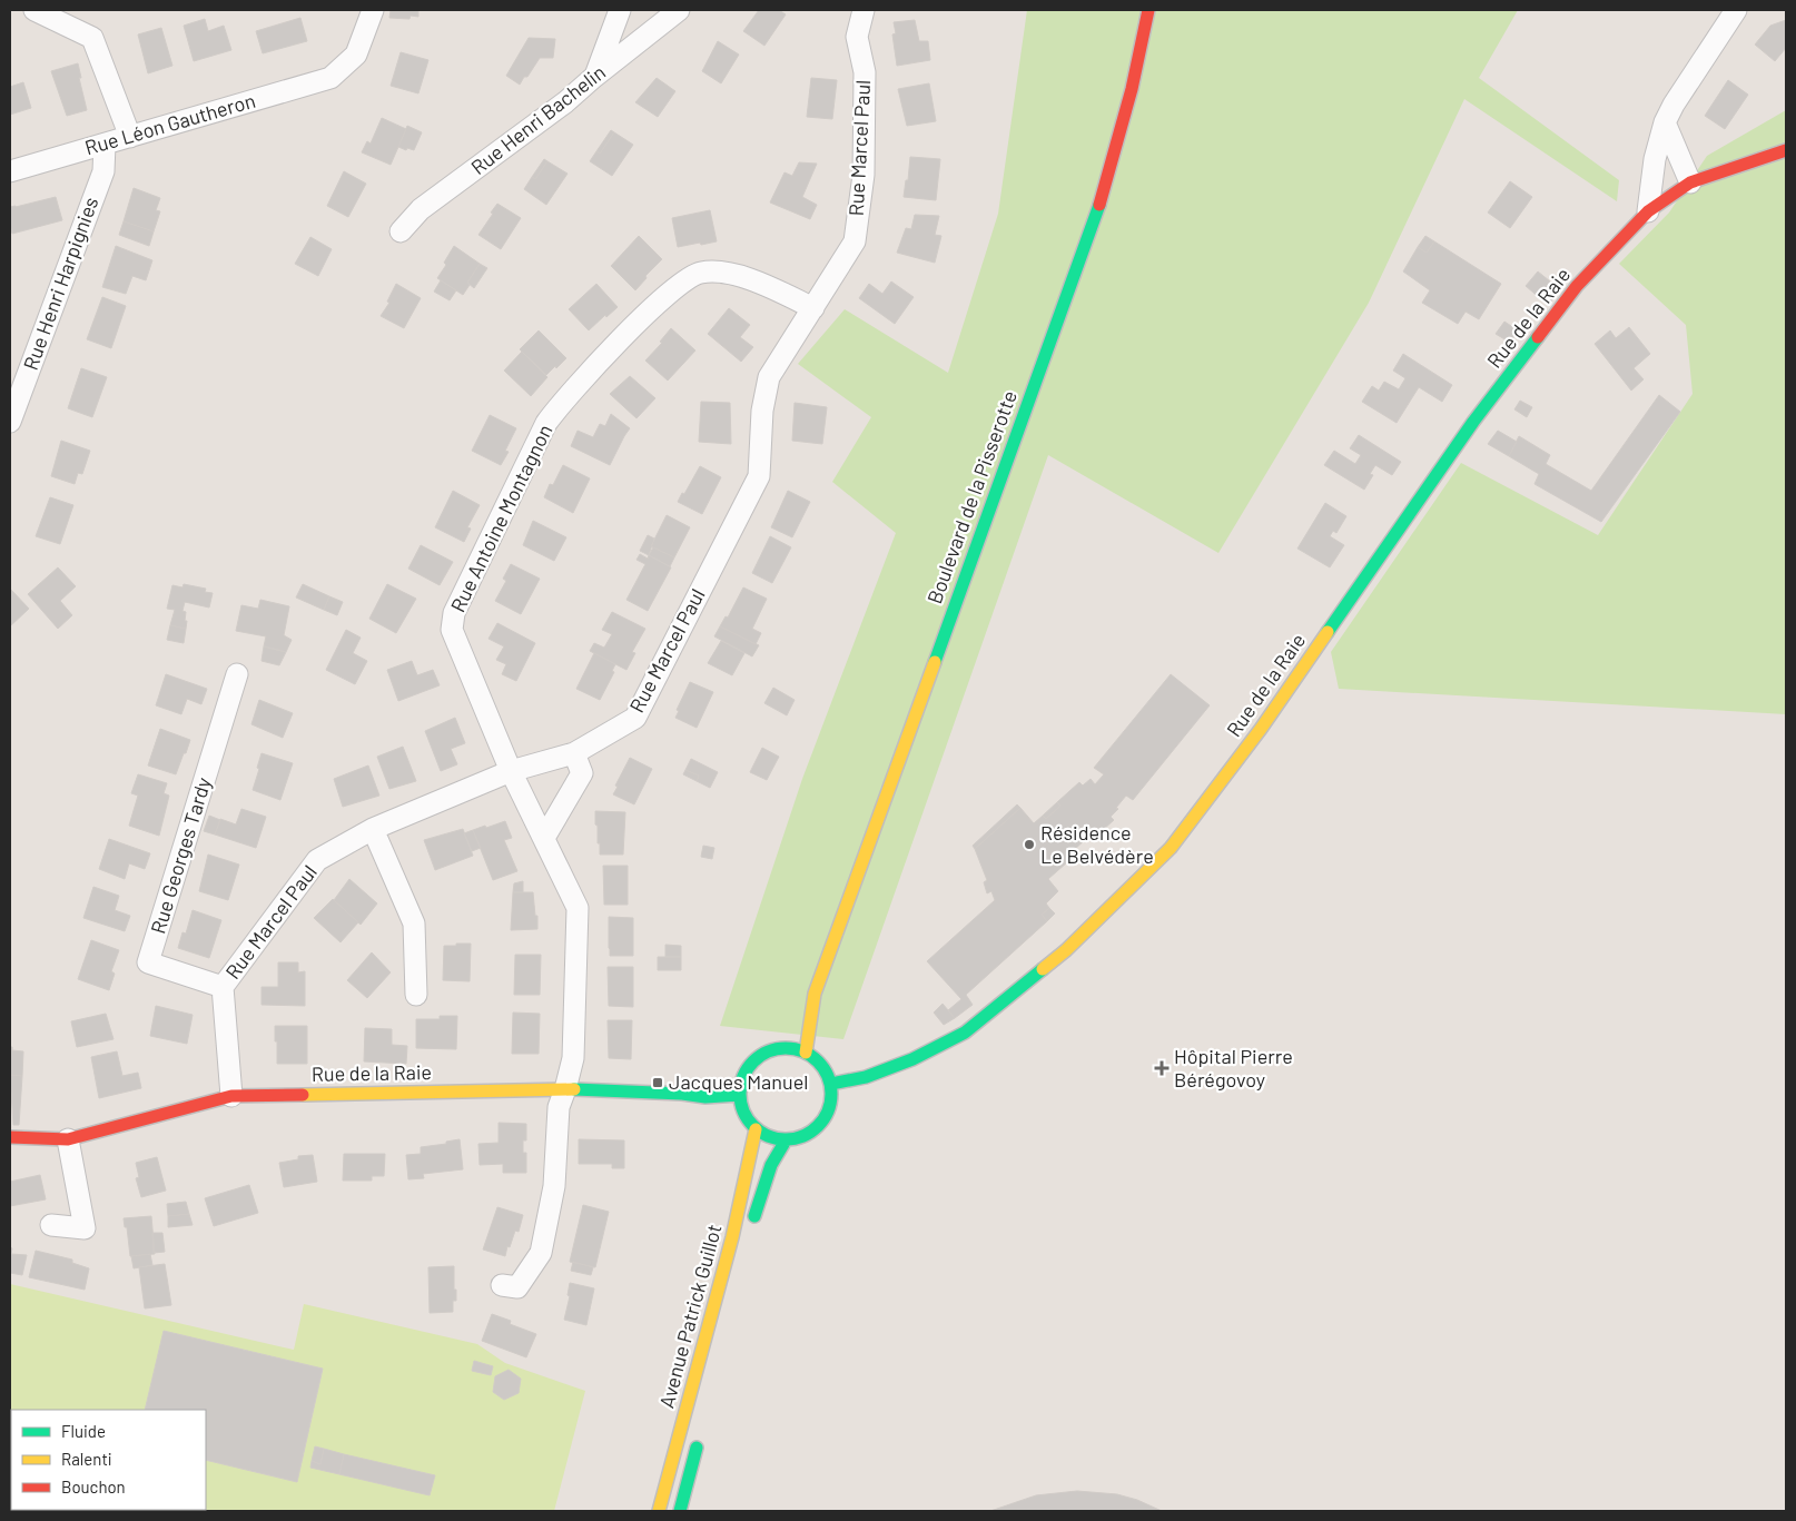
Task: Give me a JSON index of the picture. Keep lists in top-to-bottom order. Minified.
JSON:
{"streets":{"street":["Rue Henri Bachelin","Rue Léon Gautheron","Rue Marcel Paul","Rue Henri Harpignies","Rue de la Raie","Boulevard de la Pisserotte","Rue Antoine Montagnon","Rue Georges Tardy","Avenue Patrick Guillot"]},"crossings":[["Rue Léon Gautheron","Rue Henri Harpignies"],["Rue Marcel Paul","Rue de la Raie"],["Rue Marcel Paul","Rue Antoine Montagnon"],["Rue Marcel Paul","Rue Georges Tardy"],["Rue de la Raie","Boulevard de la Pisserotte"],["Rue de la Raie","Rue Antoine Montagnon"],["Rue de la Raie","Avenue Patrick Guillot"],["Boulevard de la Pisserotte","Avenue Patrick Guillot"]],"places":{"other":["Résidence Le Belvédère"],"health":["Hôpital Pierre Bérégovoy"],"transit":["Jacques Manuel"]},"legend":["Fluide","Ralenti","Bouchon"]}
